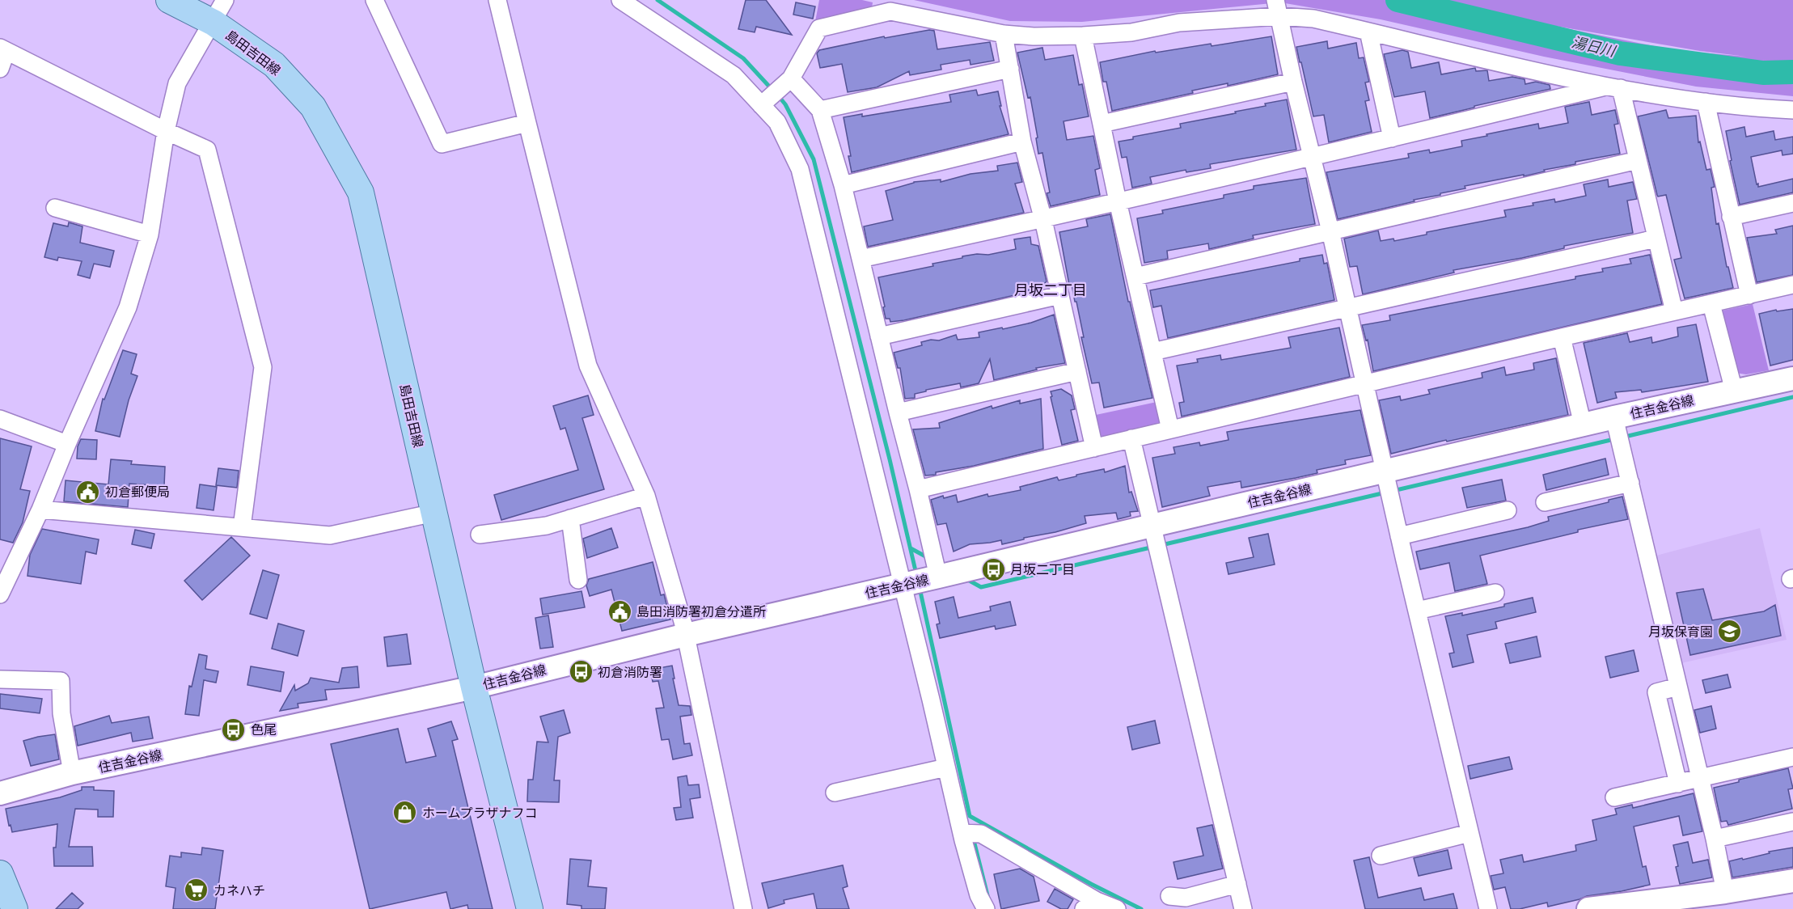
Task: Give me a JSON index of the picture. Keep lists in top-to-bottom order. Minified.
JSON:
{"streets":{"main road":["島田吉田線","住吉金谷線"]},"crossings":[["島田吉田線","住吉金谷線"]],"districts":["月坂二丁目"],"water":["湯日川"],"places":{"public building":["初倉郵便局","島田消防署初倉分遣所"],"bus stop":["月坂二丁目","初倉消防署","色尾"],"school or university":["月坂保育園"],"shop":["ホームプラザナフコ"],"supermarket":["カネハチ"]}}
